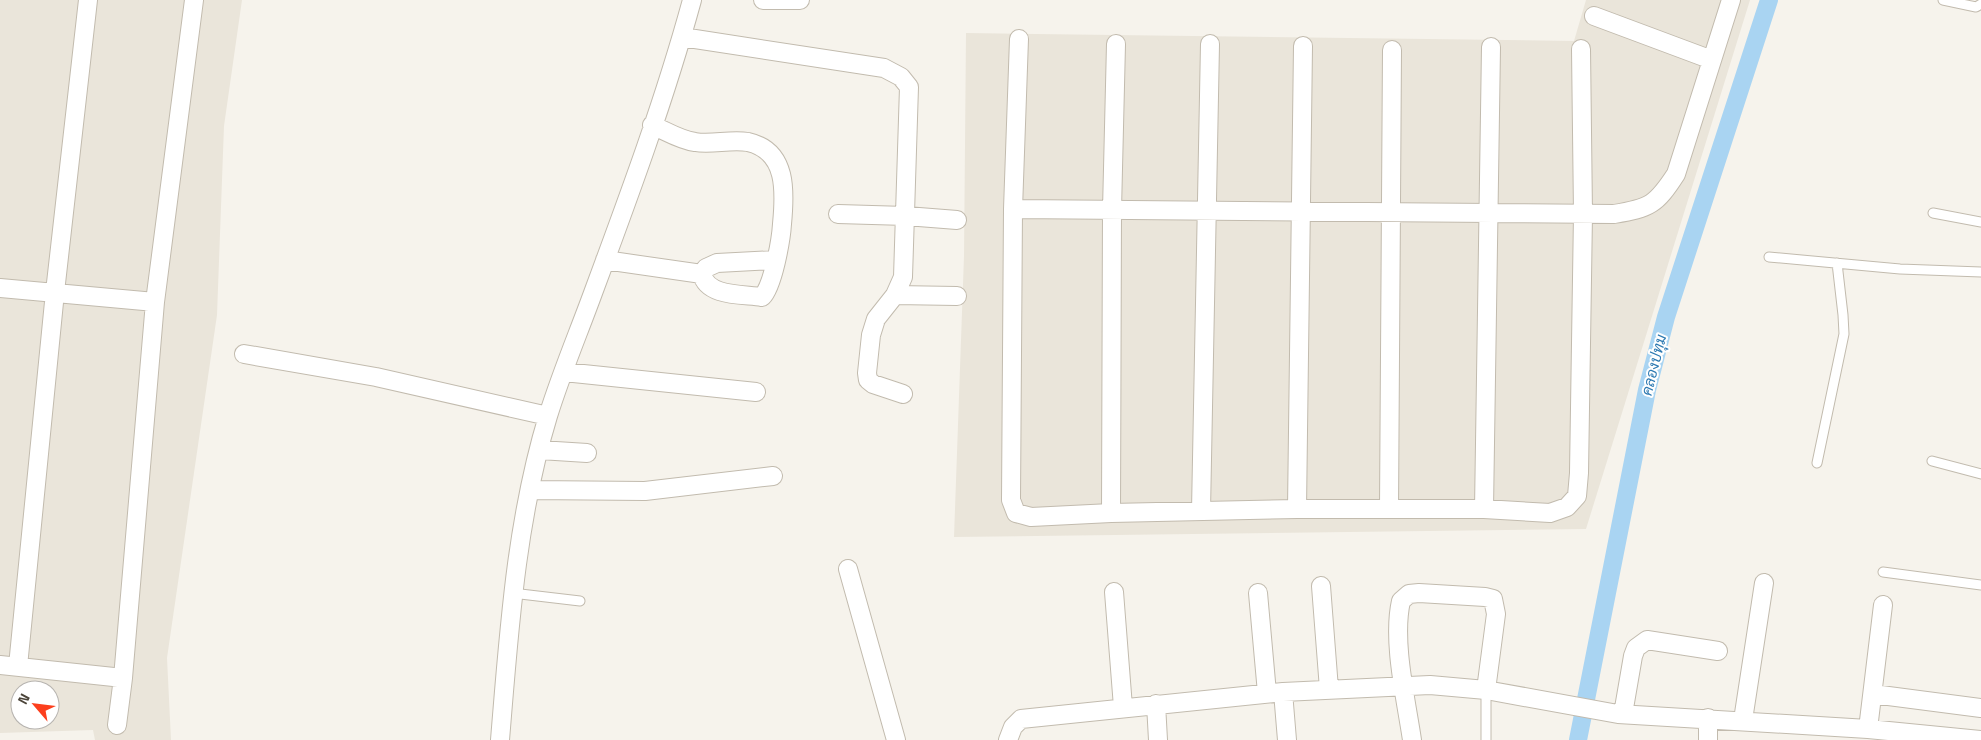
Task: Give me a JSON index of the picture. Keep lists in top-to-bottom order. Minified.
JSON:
{"water":["คลองปทุม"],"north":"top left"}
